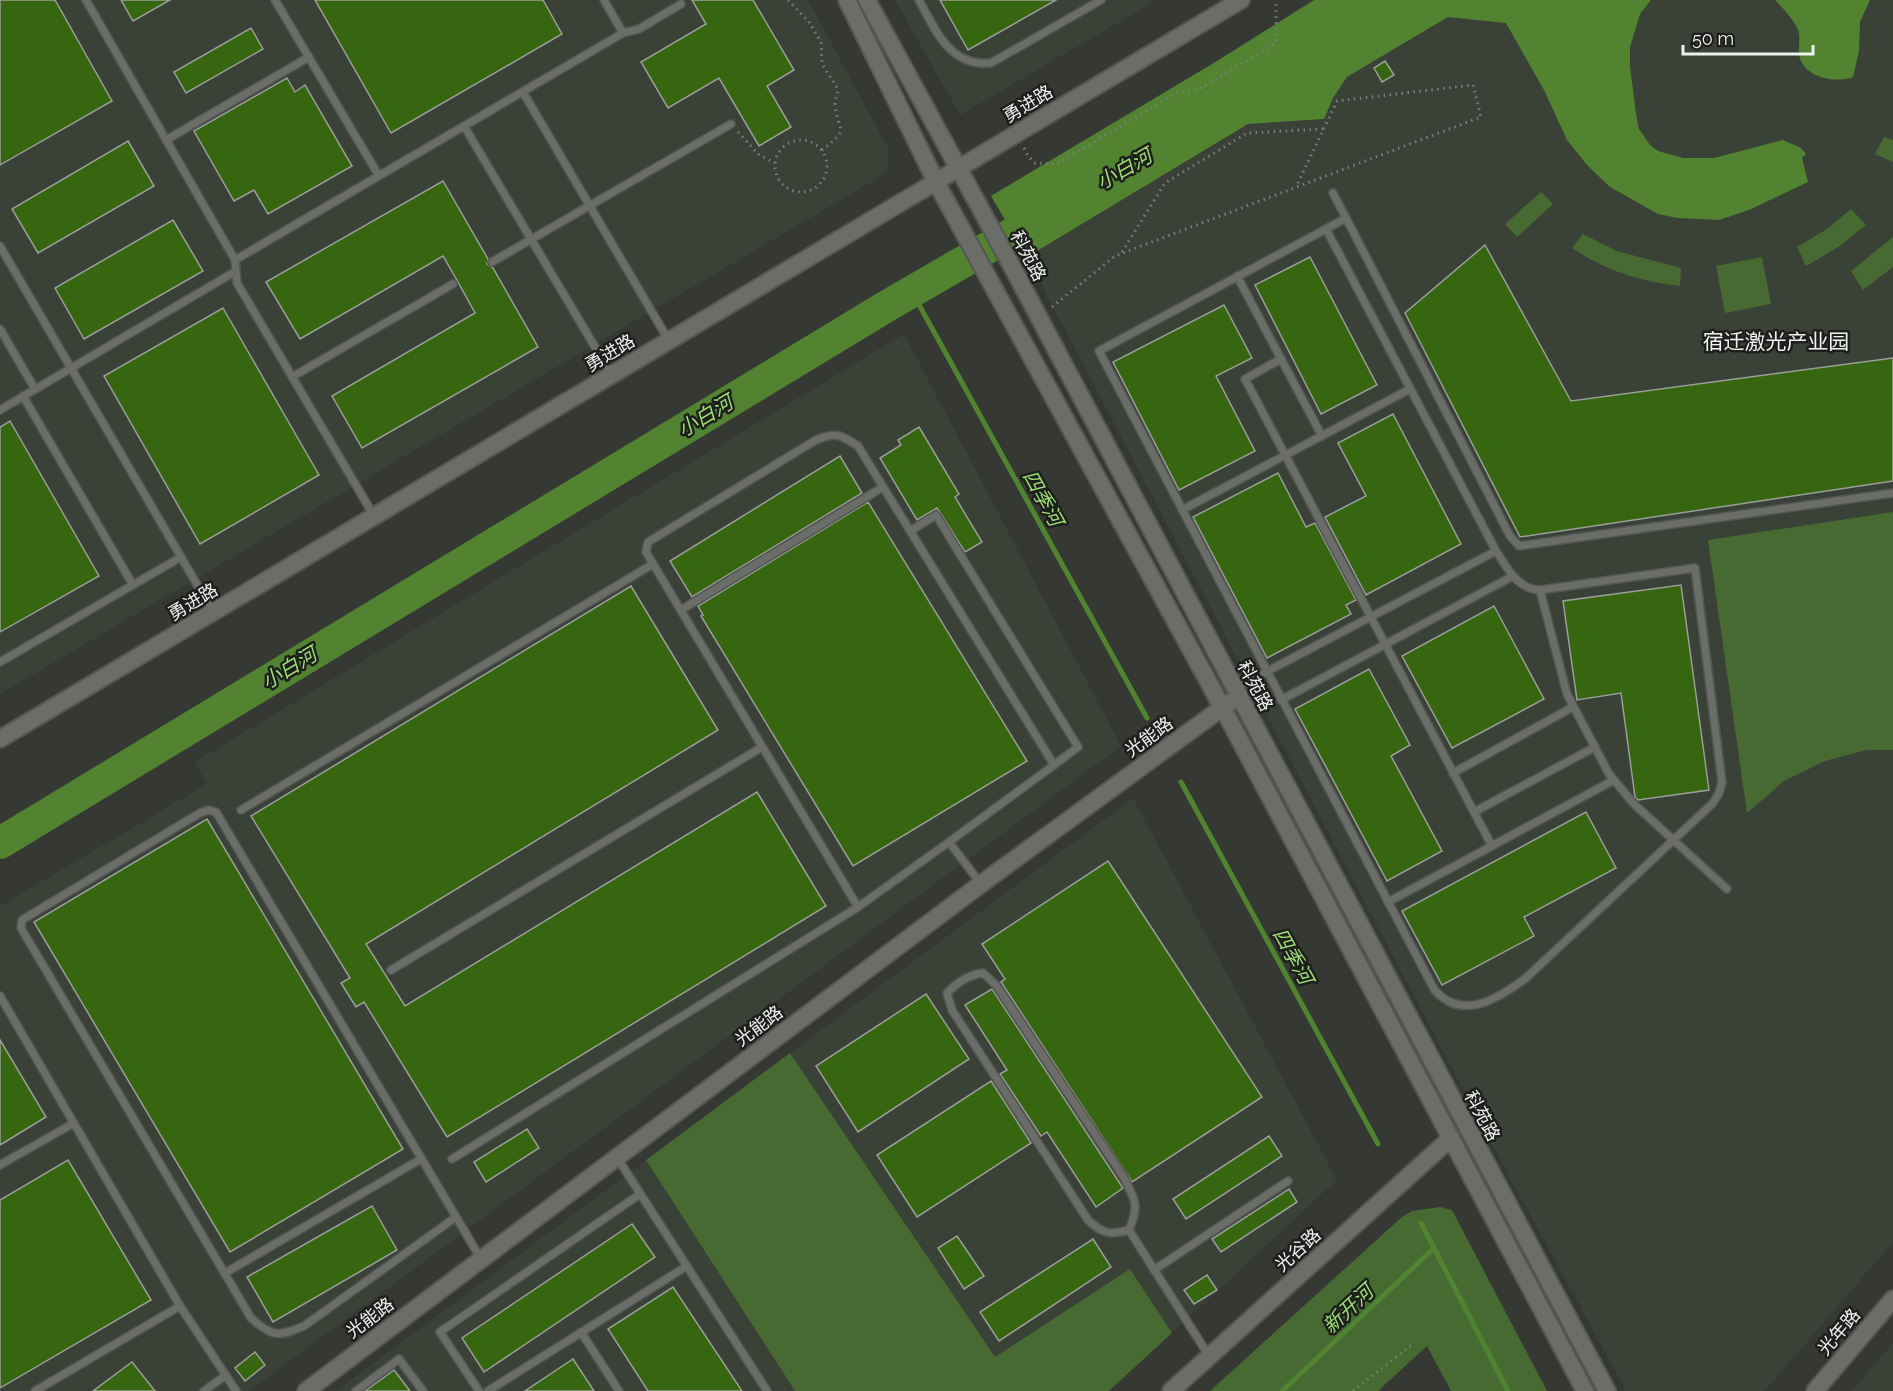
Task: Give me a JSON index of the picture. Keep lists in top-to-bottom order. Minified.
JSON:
{"streets":{"street":["勇进路","科苑路","光能路","光谷路","光年路"]},"crossings":[["勇进路","科苑路"],["科苑路","光能路"],["科苑路","光谷路"]],"districts":["宿迁激光产业园"],"water":["小白河","四季河","新开河"],"scale_bar":"50 m"}
